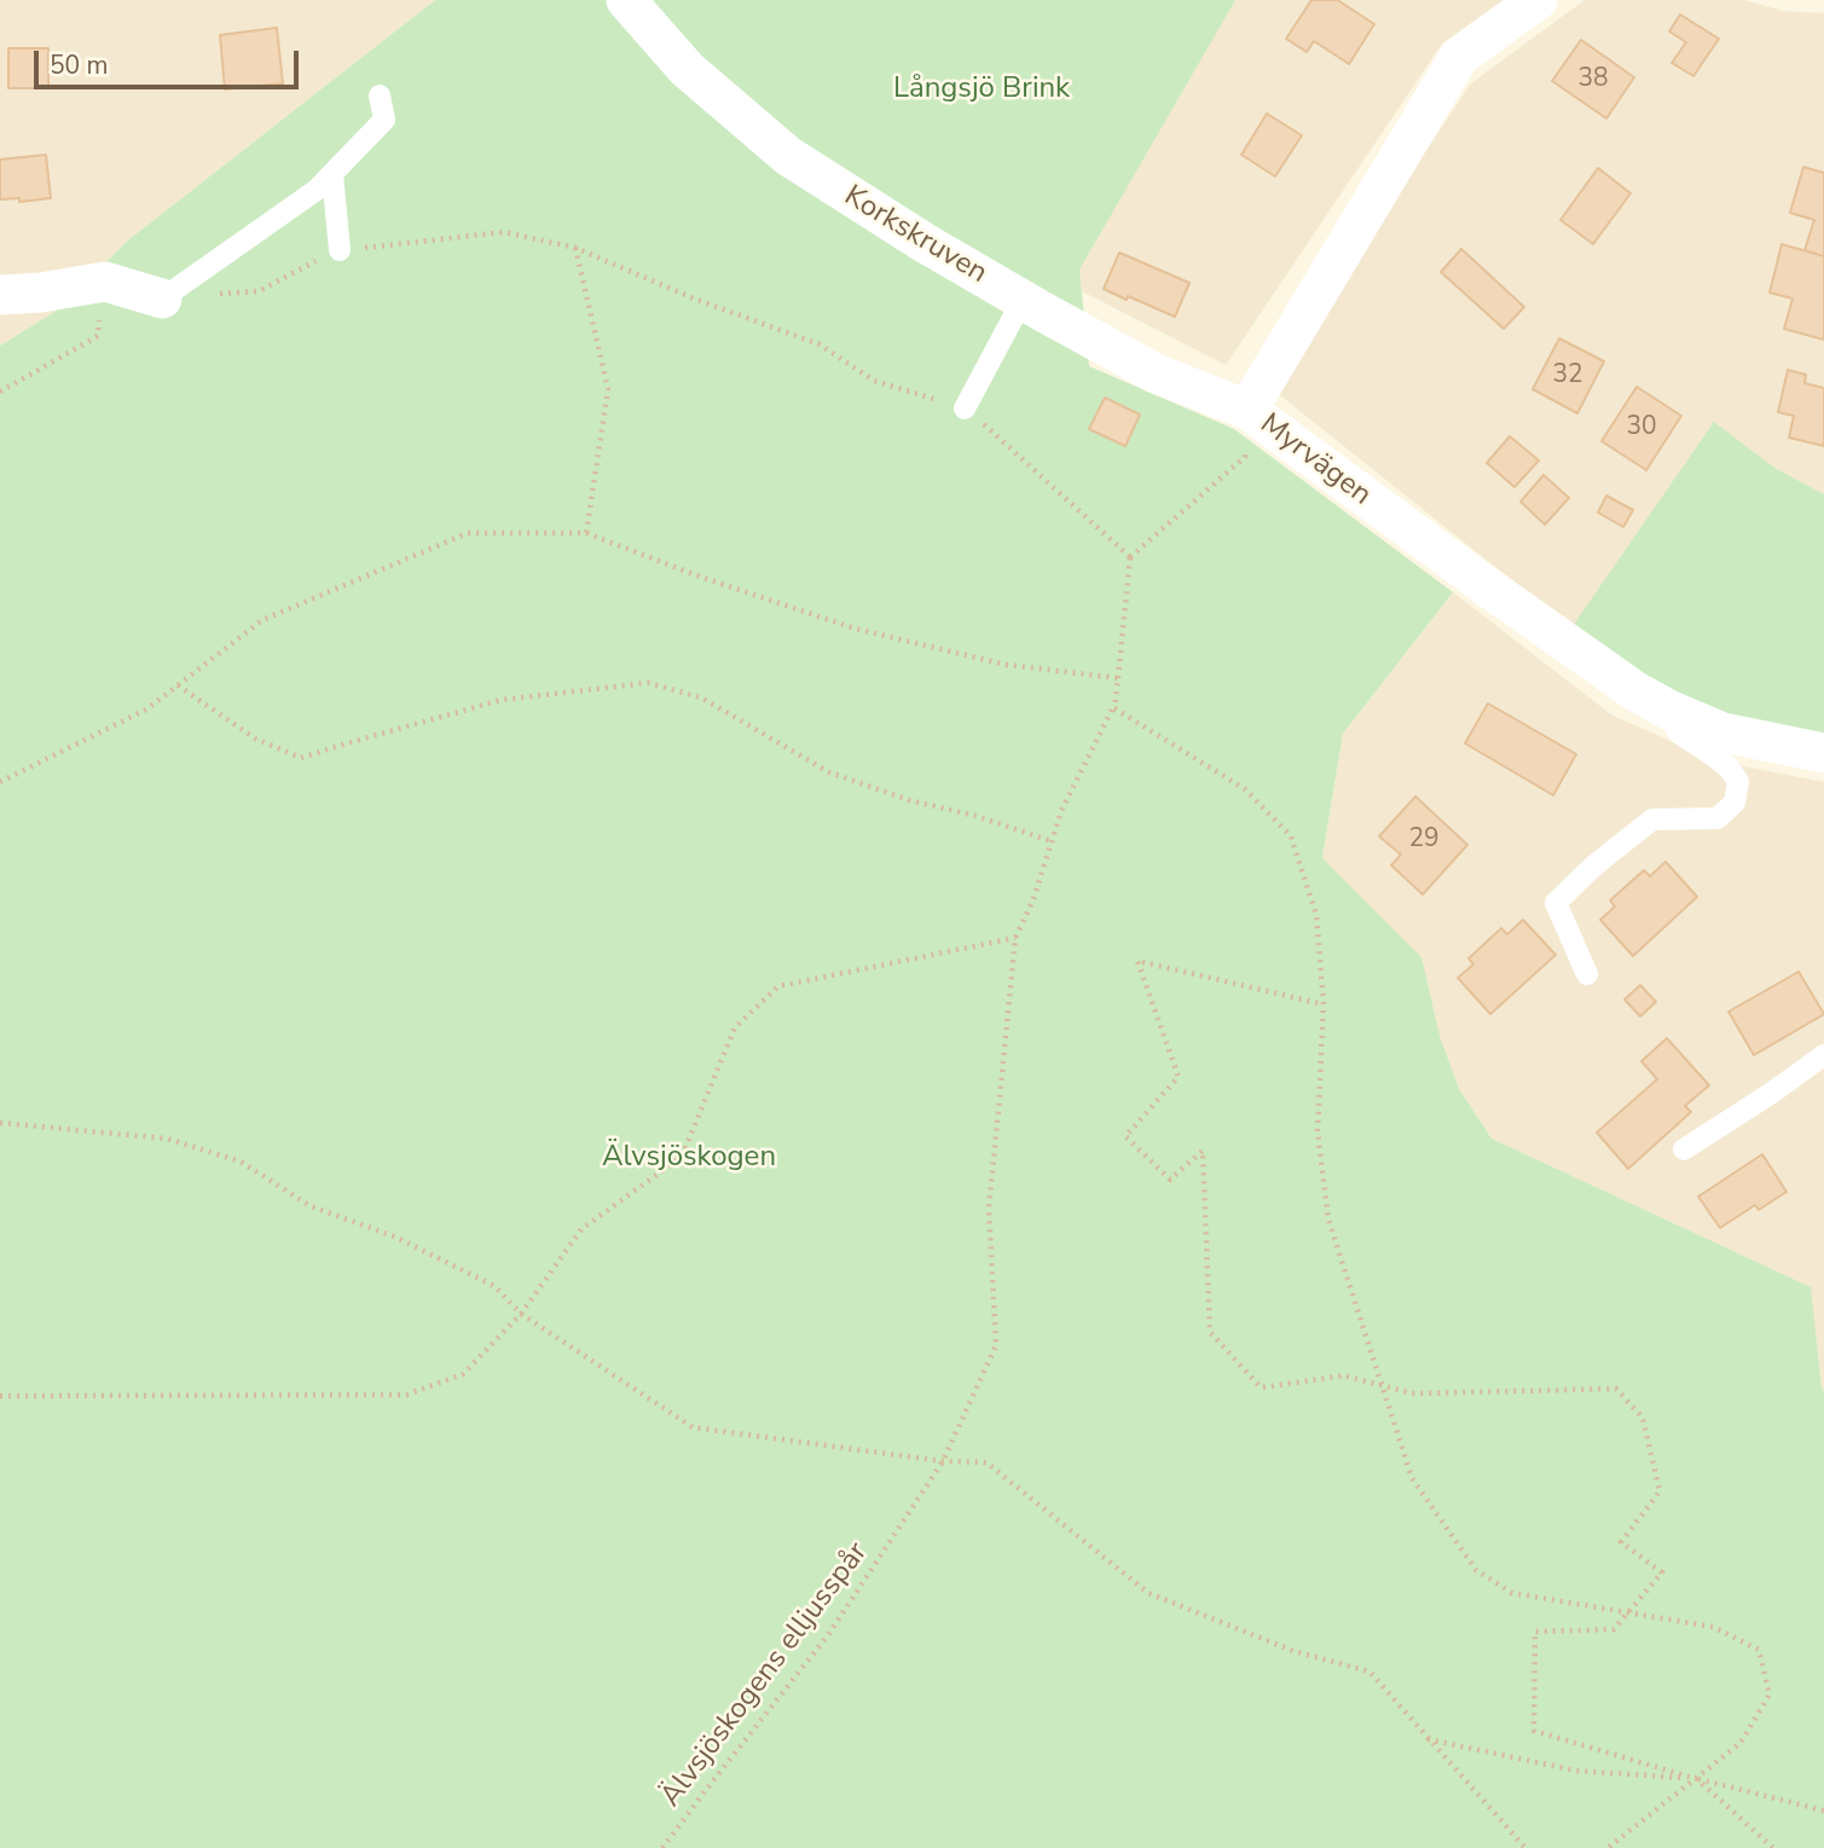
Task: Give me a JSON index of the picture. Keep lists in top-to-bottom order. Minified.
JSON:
{"streets":{"street":["Korkskruven","Myrvägen"],"path":["Älvsjöskogens elljusspår"]},"crossings":[["Korkskruven","Myrvägen"]],"parks":["Långsjö Brink","Älvsjöskogen"],"house_numbers":["38","32","30","29"],"scale_bar":"50 m"}
